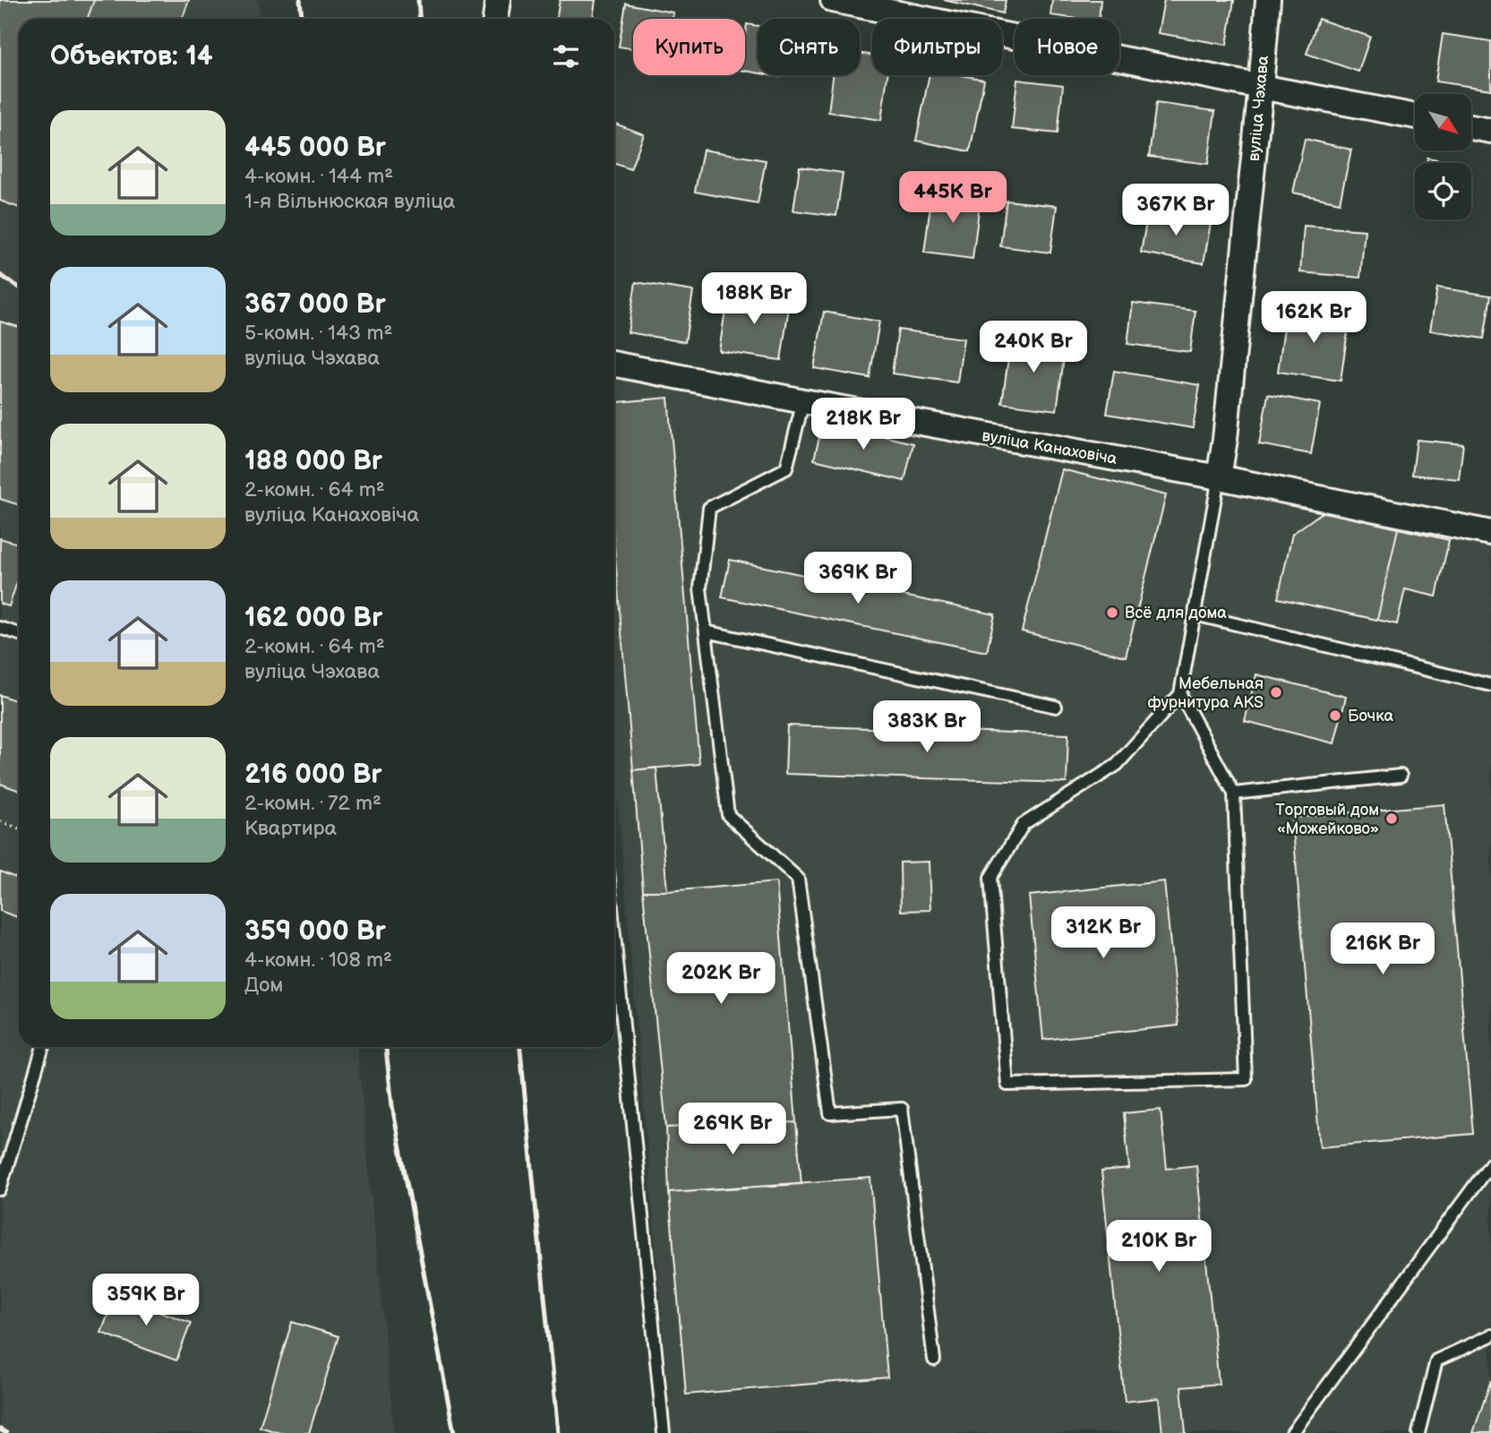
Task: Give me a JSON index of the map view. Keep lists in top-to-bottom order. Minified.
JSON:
{"streets":{"street":["вуліца Чэхава","вуліца Канаховіча"]},"crossings":[["вуліца Чэхава","вуліца Канаховіча"]],"places":["Всё для дома","Мебельная фурнитура AKS","Бочка","Торговый дом «Можейково»"],"north":"bottom right","page":{"chip":["Купить","Снять","Фильтры","Новое"],"heading":"Объектов: 14","list":[{"name":"445 000 Br","note":"4-комн. · 144 m² · 1-я Вільнюская вуліца"},{"name":"367 000 Br","note":"5-комн. · 143 m² · вуліца Чэхава"},{"name":"188 000 Br","note":"2-комн. · 64 m² · вуліца Канаховіча"},{"name":"162 000 Br","note":"2-комн. · 64 m² · вуліца Чэхава"},{"name":"216 000 Br","note":"2-комн. · 72 m² · Квартира"},{"name":"359 000 Br","note":"4-комн. · 108 m² · Дом"}],"price":["445K Br","367K Br","188K Br","162K Br","240K Br","218K Br","369K Br","383K Br","312K Br","216K Br","202K Br","269K Br","210K Br","359K Br"]}}
